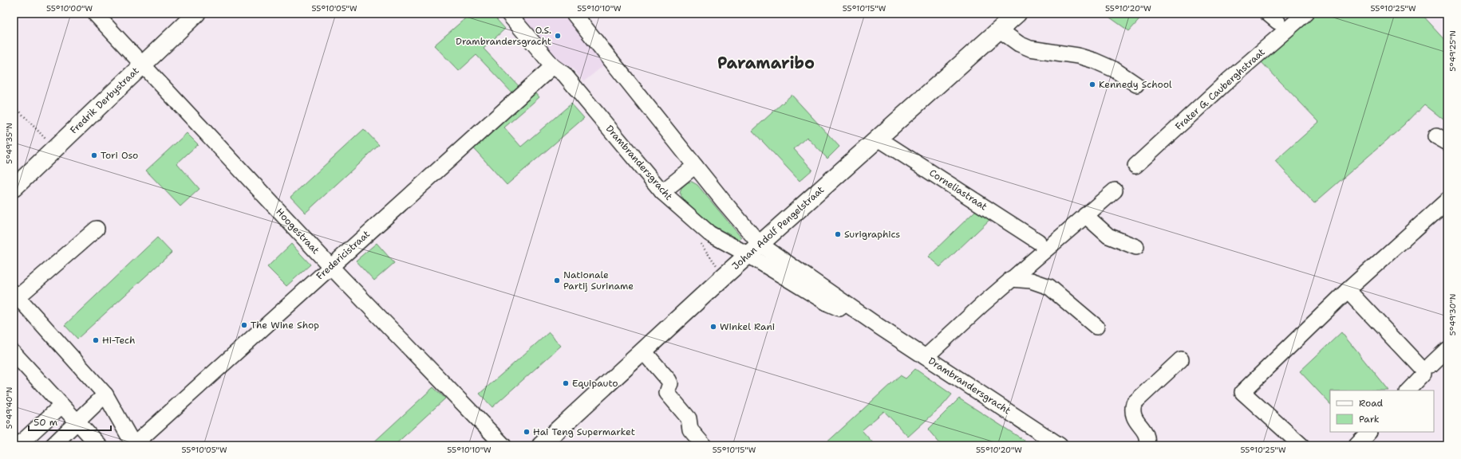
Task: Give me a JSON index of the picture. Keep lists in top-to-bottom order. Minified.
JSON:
{"streets":{"main road":["Fredrik Derbystraat","Johan Adolf Pengelstraat"],"street":["Frater G. Cauberghstraat","Drambrandersgracht","Corneliastraat","Hoogestraat","Fredericistraat"]},"crossings":[["Fredrik Derbystraat","Hoogestraat"],["Drambrandersgracht","Johan Adolf Pengelstraat"],["Drambrandersgracht","Fredericistraat"],["Corneliastraat","Johan Adolf Pengelstraat"],["Hoogestraat","Fredericistraat"]],"districts":["Paramaribo"],"places":["O.S. Drambrandersgracht","Kennedy School","Tori Oso","Surigraphics","Nationale Partij Suriname","The Wine Shop","Winkel Rani","Hi-Tech","Equipauto","Hai Teng Supermarket"],"legend":["Road","Park"],"scale_bar":"50 m","coordinates":["55°10'00\"W","55°10'05\"W","55°10'10\"W","55°10'15\"W","55°10'20\"W","55°10'25\"W","5°49'25\"N","5°49'35\"N","5°49'30\"N","5°49'40\"N"]}
